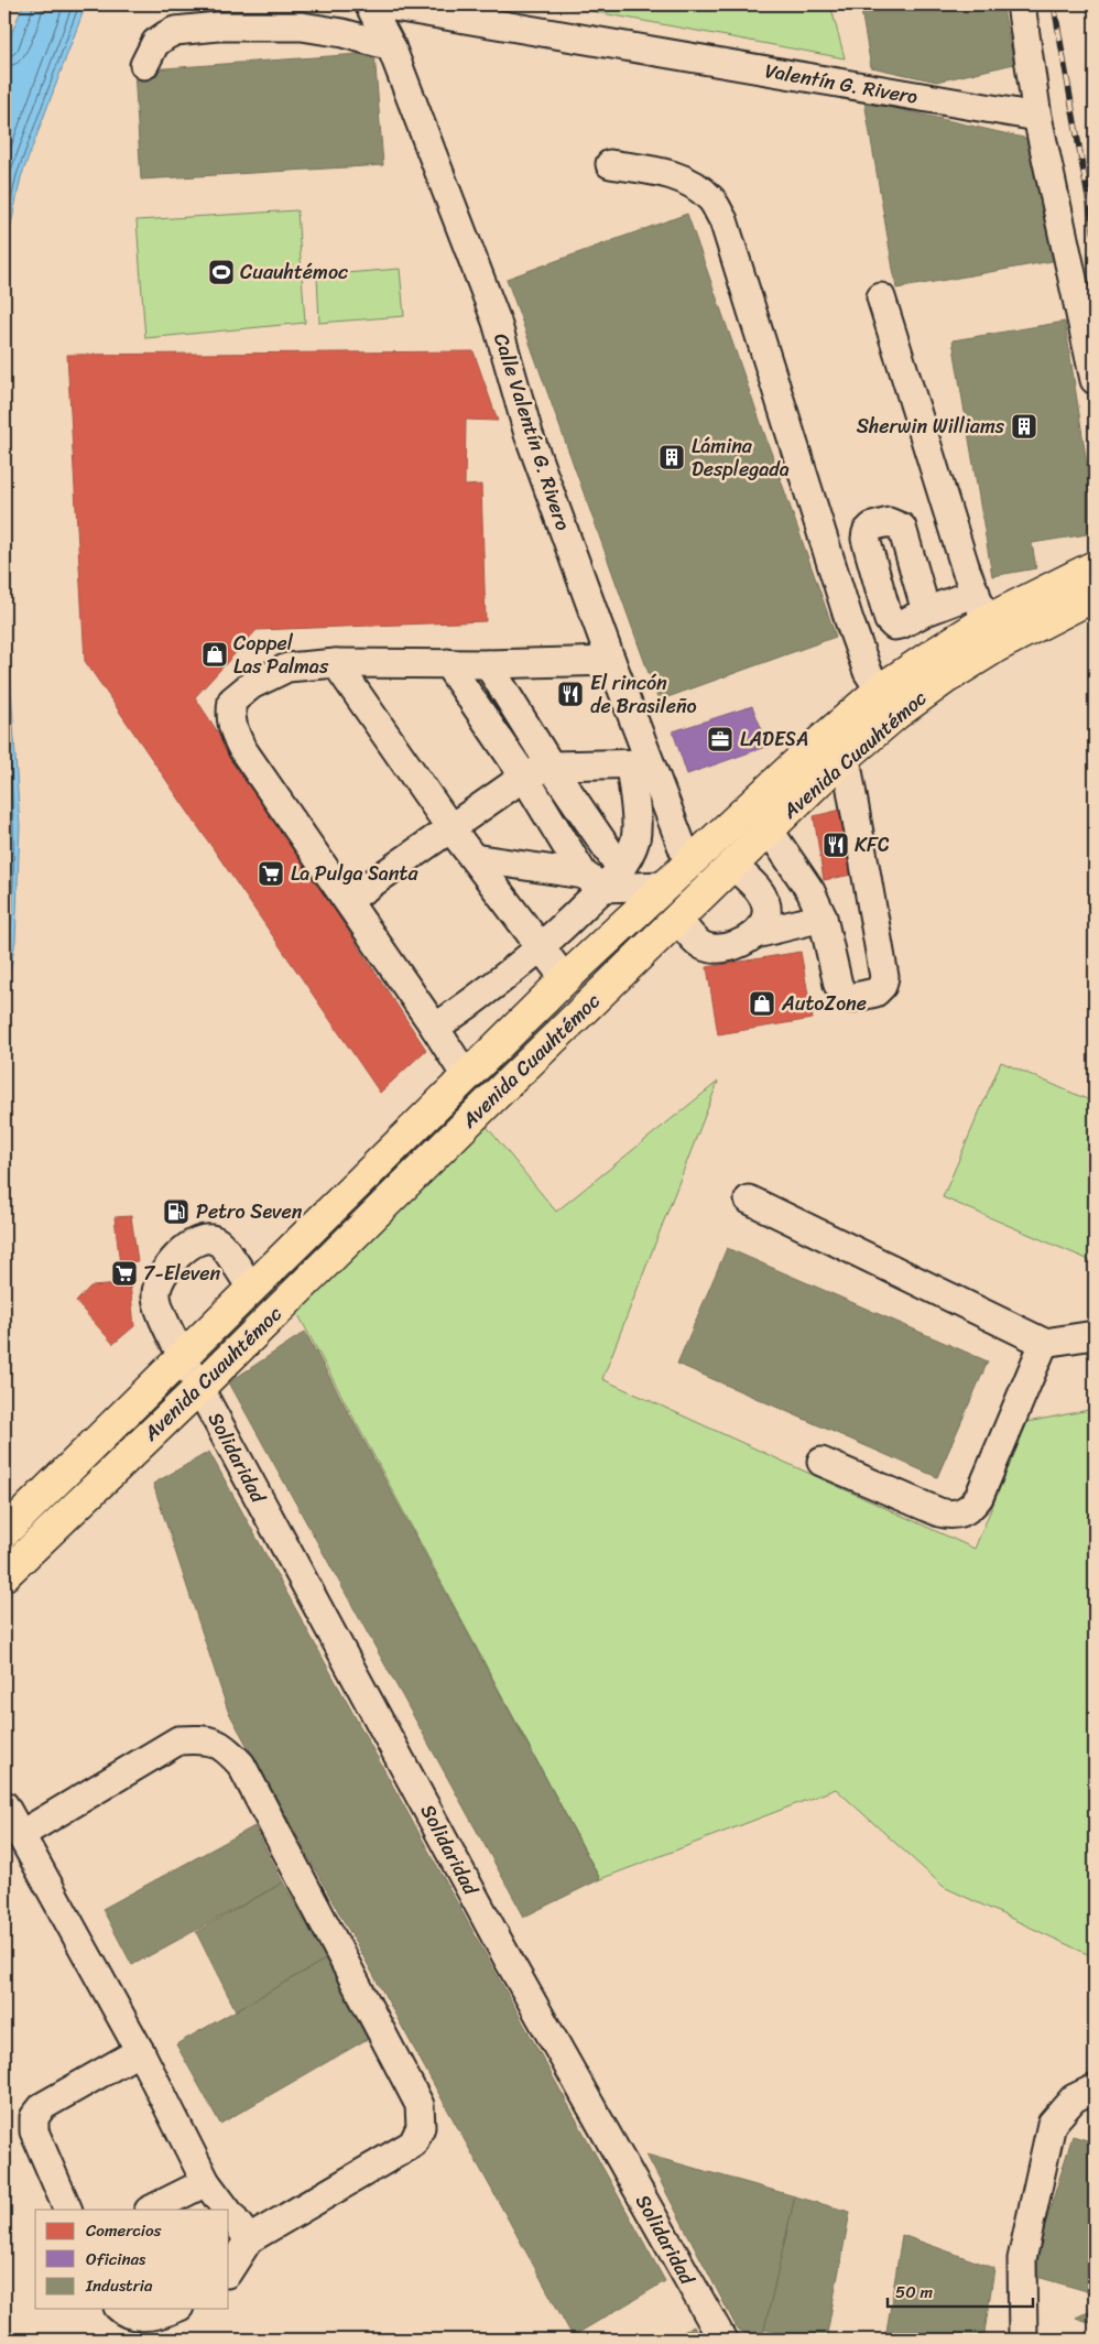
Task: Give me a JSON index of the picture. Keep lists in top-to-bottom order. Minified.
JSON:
{"streets":{"main road":["Avenida Cuauhtémoc"],"street":["Valentín G. Rivero","Calle Valentín G. Rivero","Solidaridad"]},"crossings":[["Calle Valentín G. Rivero","Avenida Cuauhtémoc"],["Avenida Cuauhtémoc","Solidaridad"]],"places":{"sports":["Cuauhtémoc"],"building":["Sherwin Williams","Lámina Desplegada"],"shop":["Coppel Las Palmas","AutoZone"],"restaurant":["El rincón de Brasileño","KFC"],"office":["LADESA"],"supermarket":["La Pulga Santa","7-Eleven"],"fuel station":["Petro Seven"]},"legend":["Comercios","Oficinas","Industria"],"scale_bar":"50 m"}
